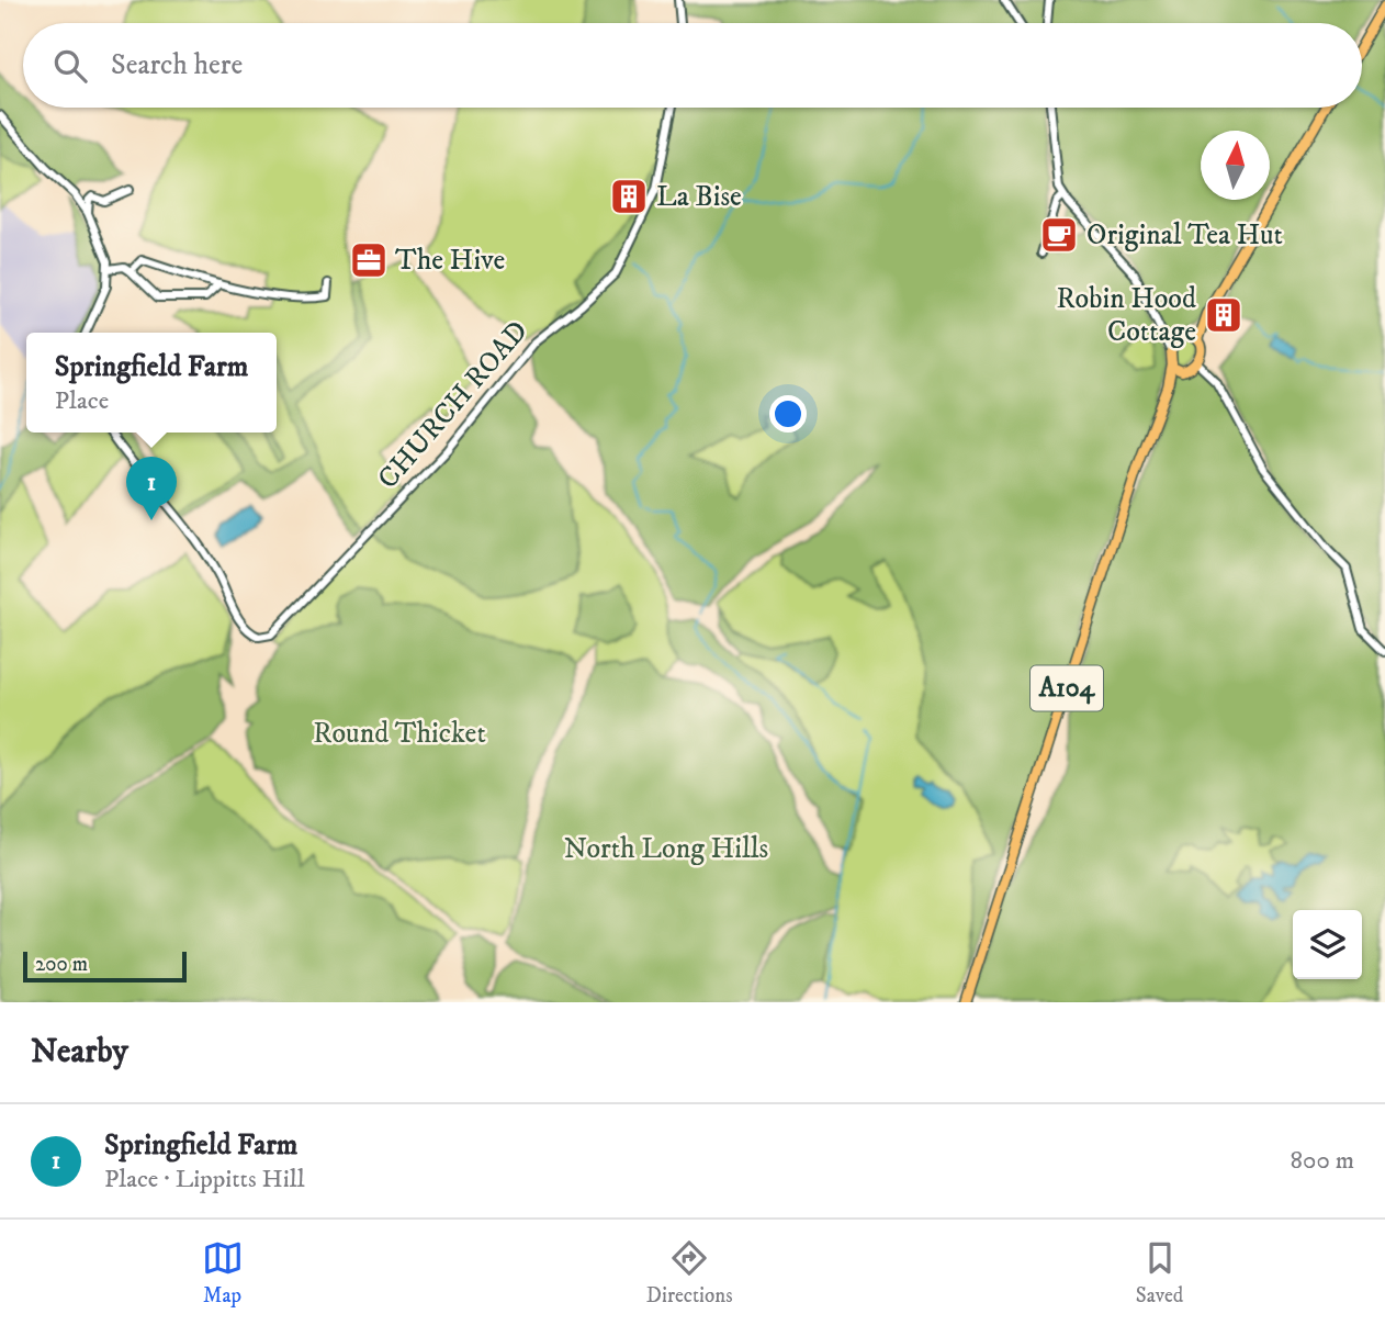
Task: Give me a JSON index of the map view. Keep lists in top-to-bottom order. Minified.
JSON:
{"streets":{"main road":["A104"],"street":["CHURCH ROAD"]},"parks":["Round Thicket","North Long Hills"],"places":{"building":["La Bise","Robin Hood Cottage"],"cafe":["Original Tea Hut"],"office":["The Hive"]},"scale_bar":"200 m","north":"top","page":{"search":"Search here","popup":["Springfield Farm","Place"],"pins":"1","scale":"200 m","heading":"Nearby","list":[{"mark":"1","name":"Springfield Farm","note":"Place · Lippitts Hill","value":"800 m"}],"nav":["Map","Directions","Saved"]}}
